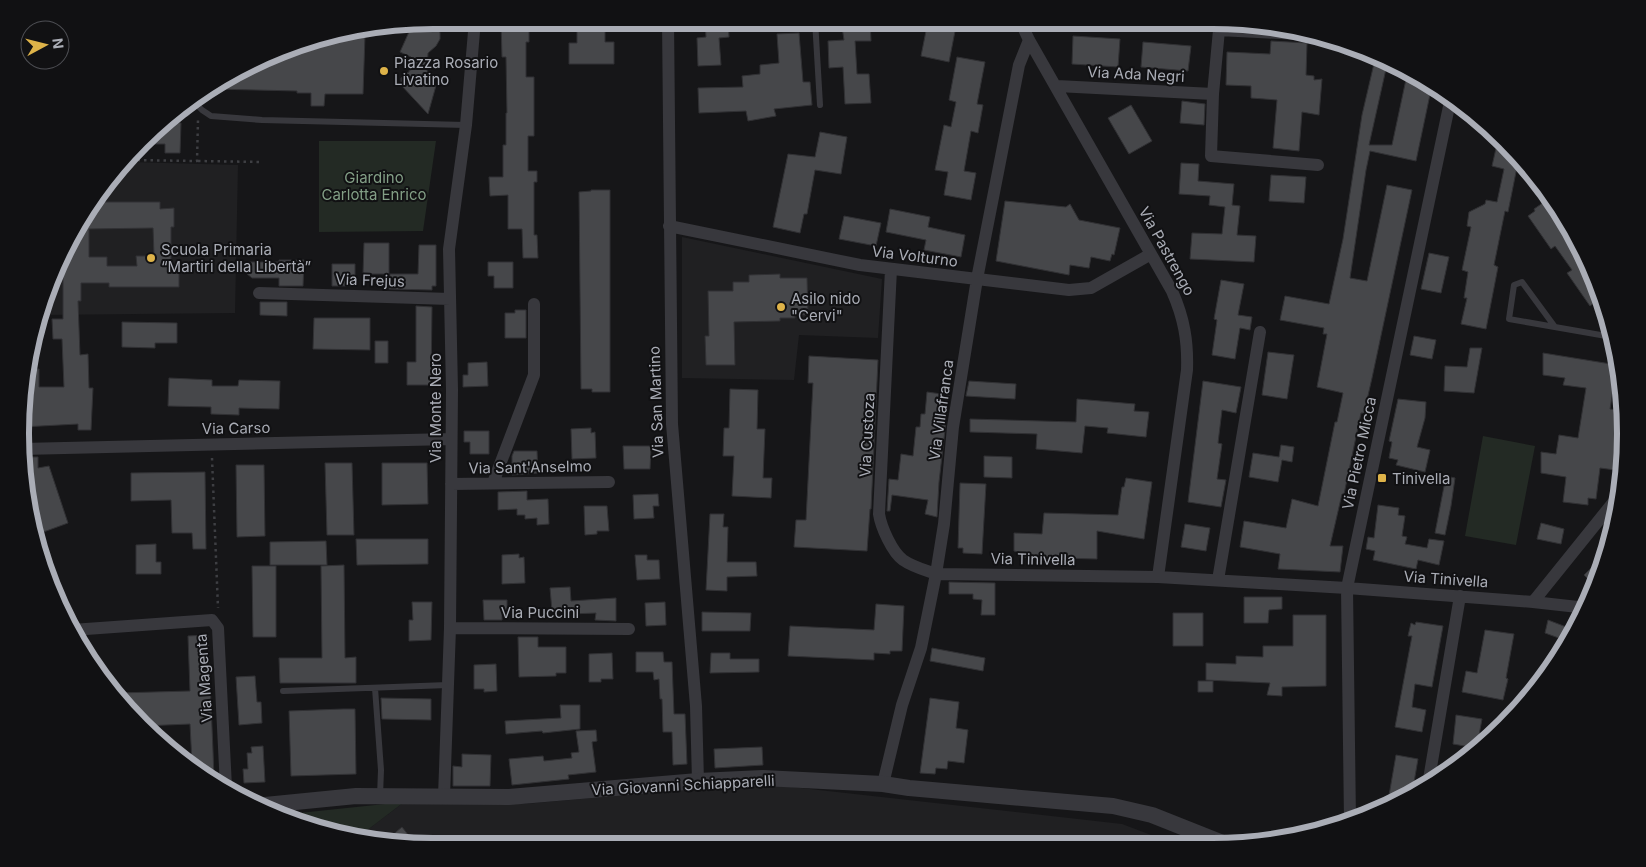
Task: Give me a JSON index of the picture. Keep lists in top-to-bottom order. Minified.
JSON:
{"streets":{"street":["Via Ada Negri","Via Pastrengo","Via Volturno","Via Frejus","Via San Martino","Via Monte Nero","Via Villafranca","Via Carso","Via Custoza","Via Pietro Micca","Via Sant'Anselmo","Via Tinivella","Via Puccini","Via Magenta","Via Giovanni Schiapparelli"]},"crossings":[["Via Ada Negri","Via Pastrengo"],["Via Pastrengo","Via Volturno"],["Via Pastrengo","Via Villafranca"],["Via Pastrengo","Via Tinivella"],["Via Volturno","Via San Martino"],["Via Volturno","Via Villafranca"],["Via Volturno","Via Custoza"],["Via Frejus","Via Monte Nero"],["Via San Martino","Via Giovanni Schiapparelli"],["Via Monte Nero","Via Carso"],["Via Monte Nero","Via Sant'Anselmo"],["Via Monte Nero","Via Puccini"],["Via Monte Nero","Via Giovanni Schiapparelli"],["Via Villafranca","Via Custoza"],["Via Villafranca","Via Tinivella"],["Via Villafranca","Via Giovanni Schiapparelli"],["Via Custoza","Via Tinivella"],["Via Pietro Micca","Via Tinivella"]],"parks":["Giardino Carlotta Enrico"],"places":{"other":["Piazza Rosario Livatino","Scuola Primaria “Martiri della Libertà”","Asilo nido \"Cervi\""],"transit":["Tinivella"]},"north":"right"}
